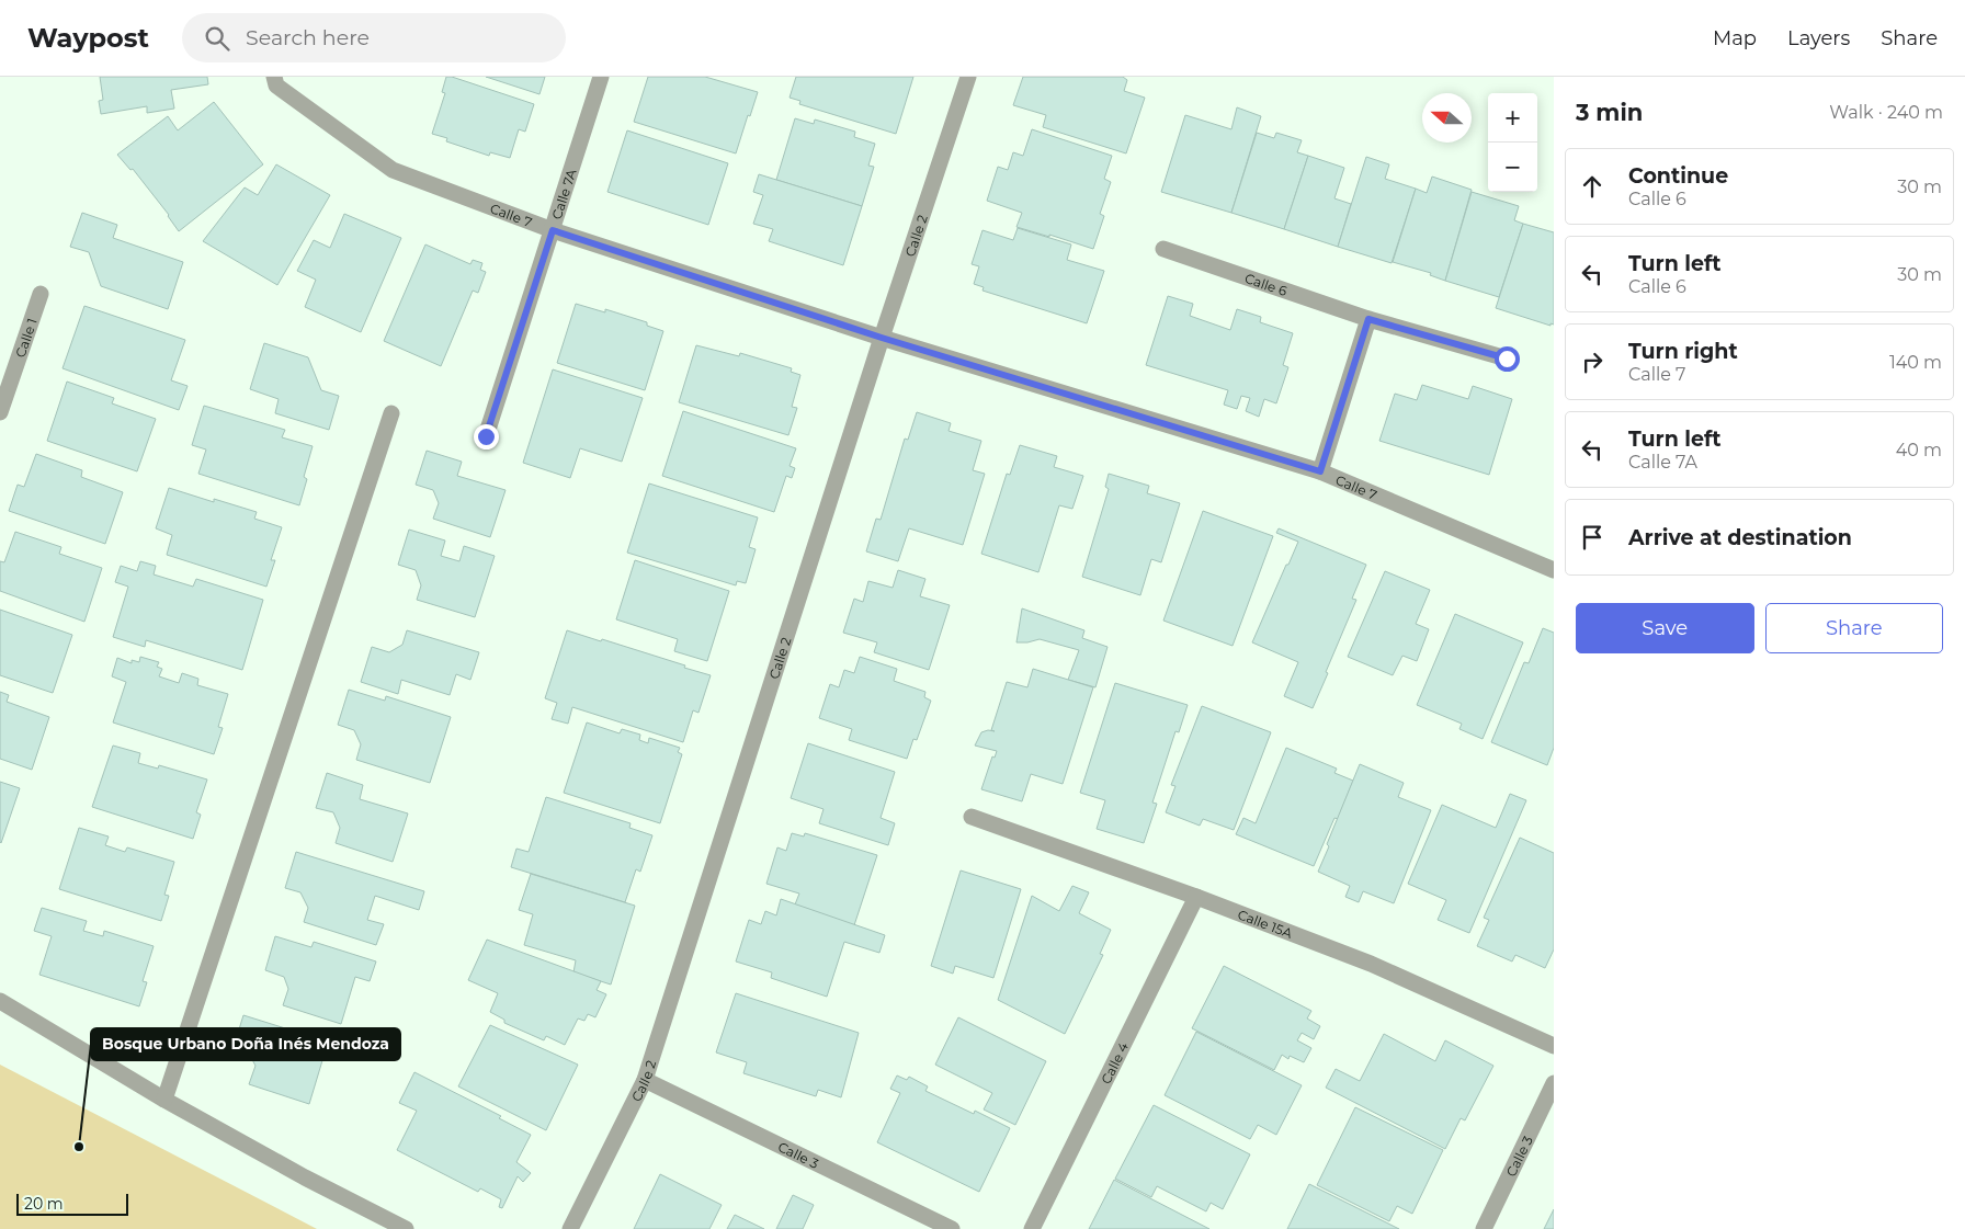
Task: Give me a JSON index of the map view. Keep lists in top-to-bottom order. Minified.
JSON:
{"streets":{"street":["Calle 7A","Calle 7","Calle 2","Calle 6","Calle 1","Calle 15A","Calle 4","Calle 3"]},"crossings":[["Calle 7A","Calle 7"],["Calle 7","Calle 2"],["Calle 2","Calle 3"],["Calle 15A","Calle 4"]],"places":["Bosque Urbano Doña Inés Mendoza"],"scale_bar":"20 m","north":"left","page":{"header":"Waypost","search":"Search here","nav":["Map","Layers","Share"],"heading":["3 min","Walk · 240 m"],"map_buttons":["+","−"],"list":[["Continue","Calle 6","30 m"],["Turn left","Calle 6","30 m"],["Turn right","Calle 7","140 m"],["Turn left","Calle 7A","40 m"],"Arrive at destination"],"buttons":["Save","Share"],"scale":"20 m"}}
